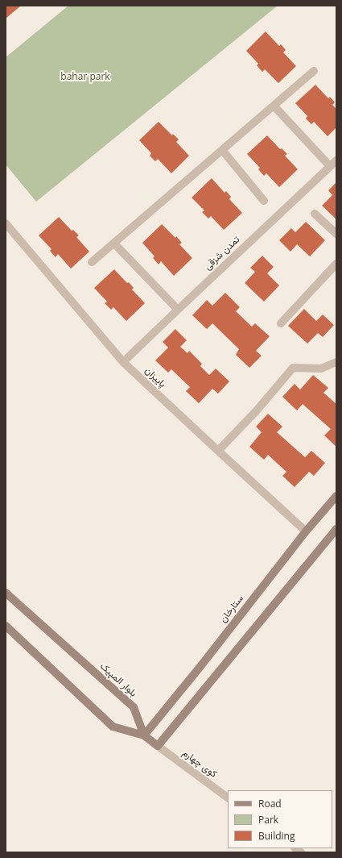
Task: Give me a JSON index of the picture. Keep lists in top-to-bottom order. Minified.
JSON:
{"streets":{"main road":["ستارخان","بلوار المپیک"],"street":["تمدن شزقی","پاییزان","کوی چهارم"]},"crossings":[["تمدن شزقی","پاییزان"],["پاییزان","ستارخان"],["ستارخان","بلوار المپیک"]],"parks":["bahar park"],"legend":["Road","Park","Building"]}
